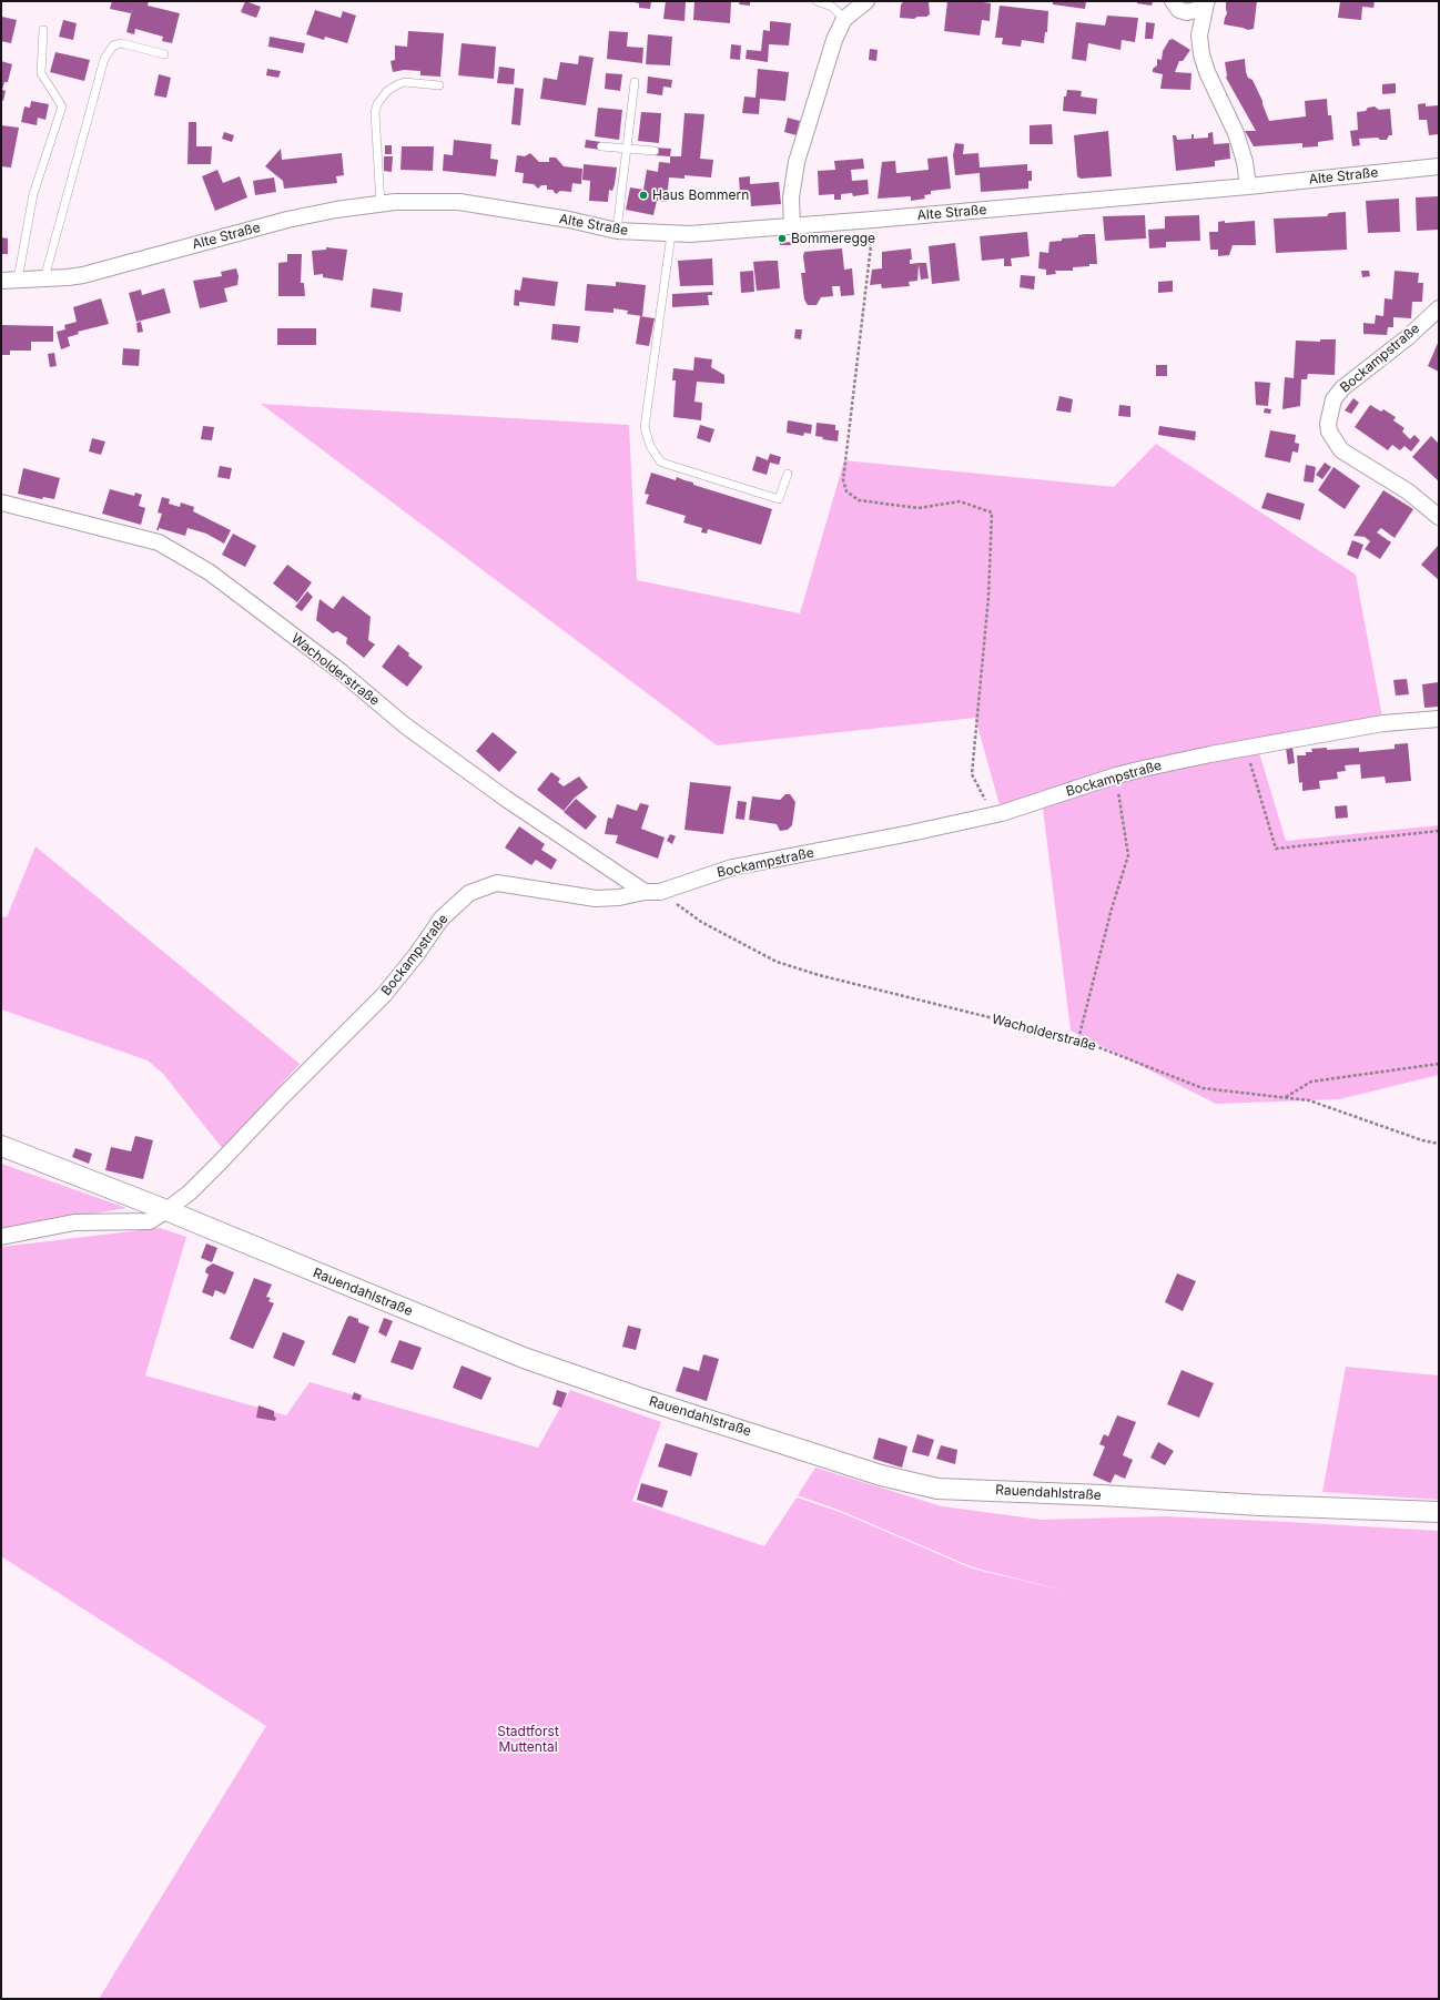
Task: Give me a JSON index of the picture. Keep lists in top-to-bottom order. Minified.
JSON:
{"streets":{"street":["Alte Straße","Bockampstraße","Wacholderstraße","Rauendahlstraße"]},"crossings":[["Bockampstraße","Wacholderstraße"],["Bockampstraße","Rauendahlstraße"]],"parks":["Stadtforst Muttental"],"places":["Haus Bommern","Bommeregge"]}
